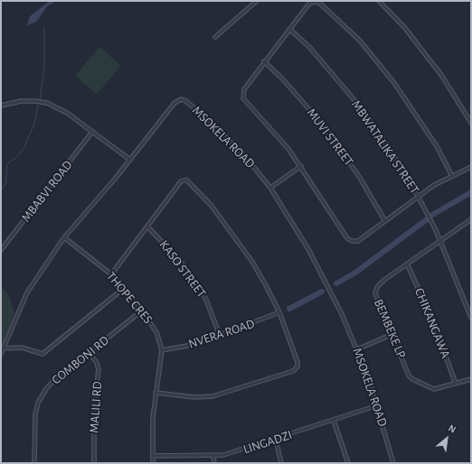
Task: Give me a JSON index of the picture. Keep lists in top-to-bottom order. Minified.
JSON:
{"streets":{"street":["MSOKELA ROAD","MUVI STREET","MBWATALIKA STREET","MBABVI ROAD","KASO STREET","THOPE CRES","CHIKANGAWA","BEMBEKE LP","NVERA ROAD","COMBONI RD","MALILI RD","LINGADZI"]},"crossings":[["MSOKELA ROAD","THOPE CRES"],["MSOKELA ROAD","LINGADZI"],["MBWATALIKA STREET","BEMBEKE LP"],["KASO STREET","NVERA ROAD"],["THOPE CRES","NVERA ROAD"],["THOPE CRES","COMBONI RD"],["THOPE CRES","LINGADZI"],["CHIKANGAWA","BEMBEKE LP"],["COMBONI RD","MALILI RD"]],"north":"top right"}
